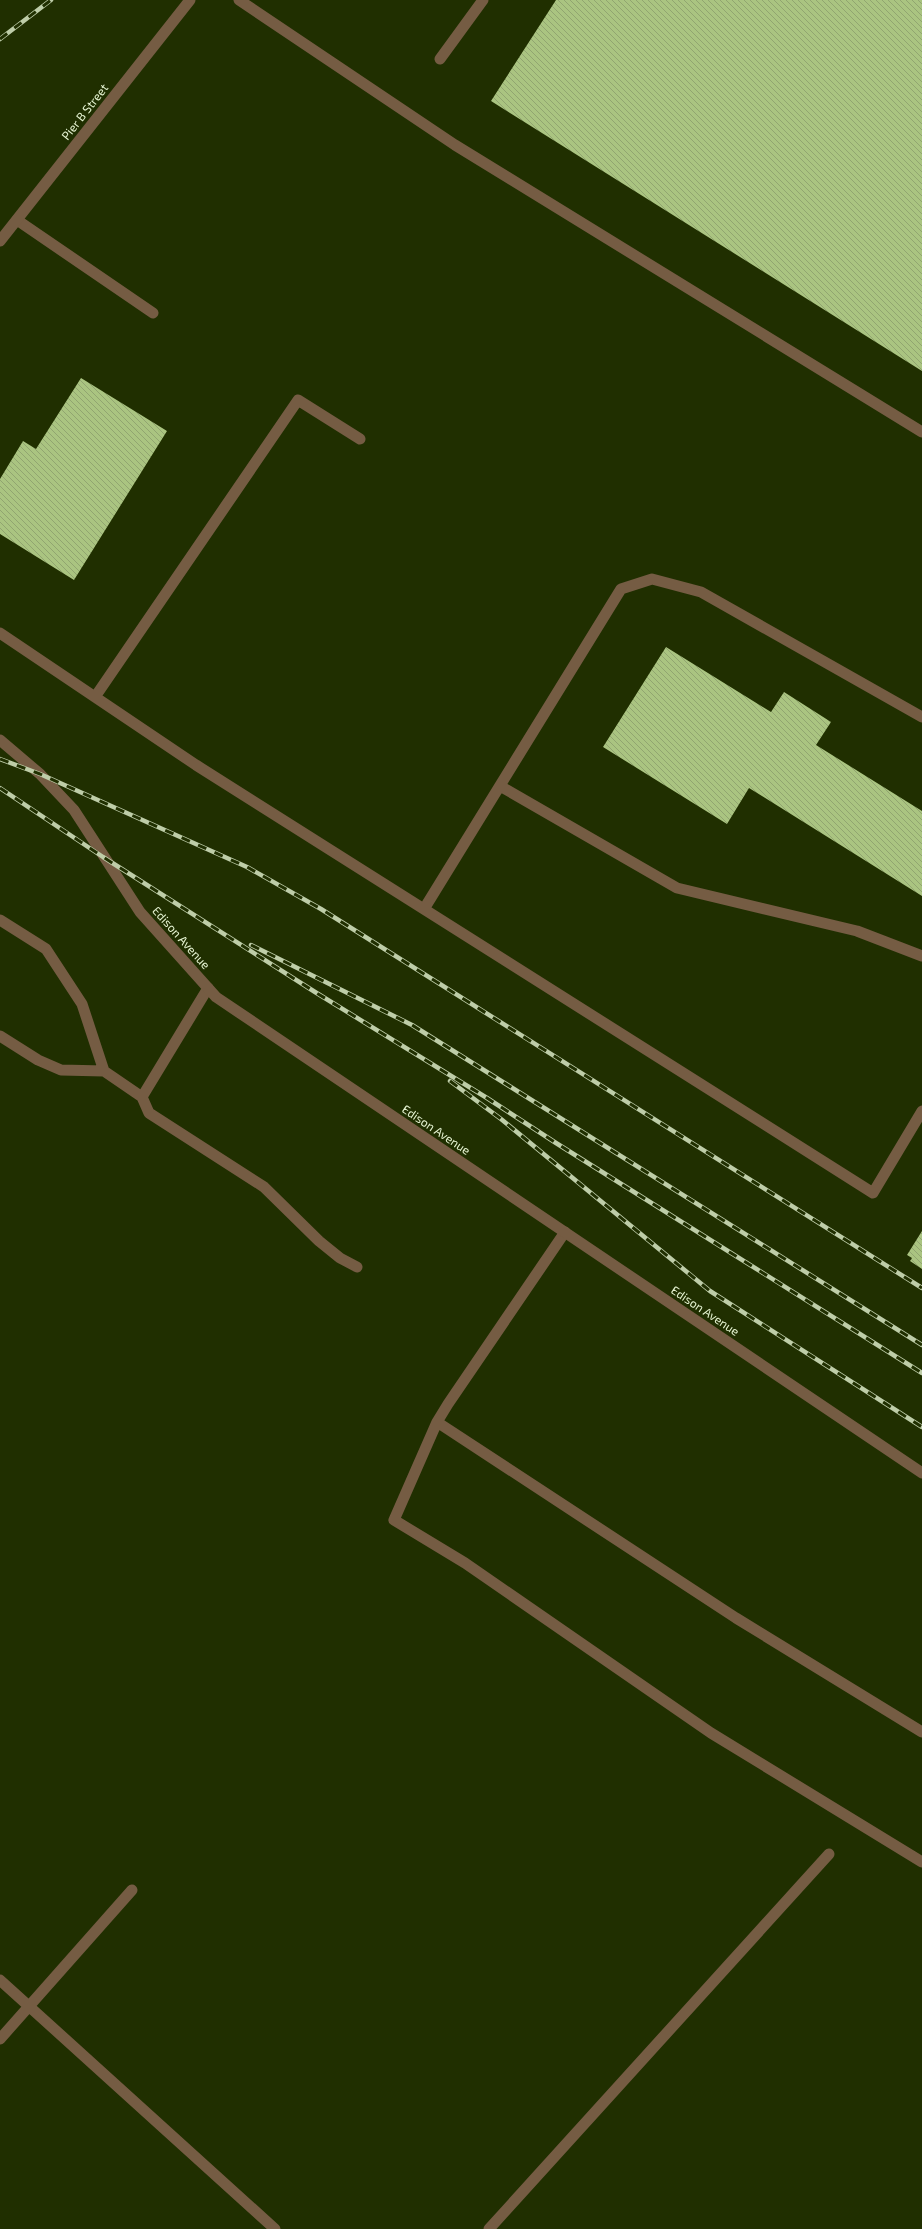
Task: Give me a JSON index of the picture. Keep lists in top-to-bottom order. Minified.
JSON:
{"streets":{"street":["Pier B Street","Edison Avenue"]}}
